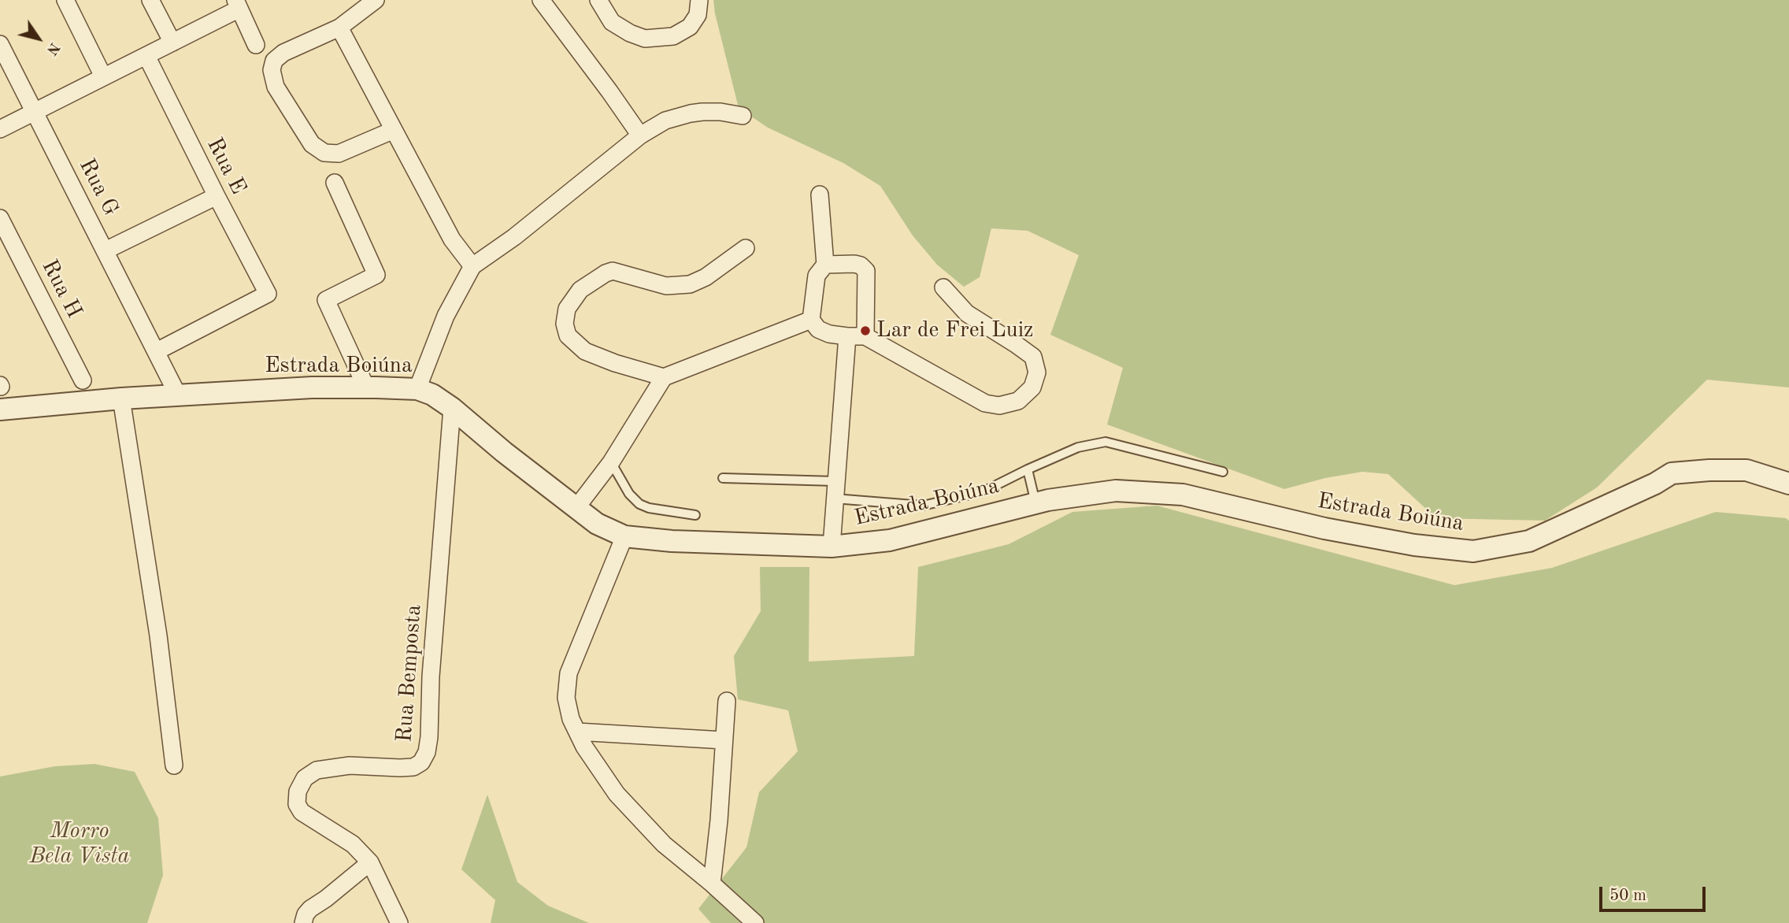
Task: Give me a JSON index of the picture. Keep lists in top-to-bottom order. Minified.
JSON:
{"streets":{"street":["Rua E","Rua G","Rua H","Estrada Boiúna","Rua Bemposta"]},"crossings":[["Rua E","Rua G"],["Rua G","Estrada Boiúna"],["Estrada Boiúna","Rua Bemposta"]],"parks":["Morro Bela Vista"],"places":["Lar de Frei Luiz"],"scale_bar":"50 m","north":"bottom right"}
